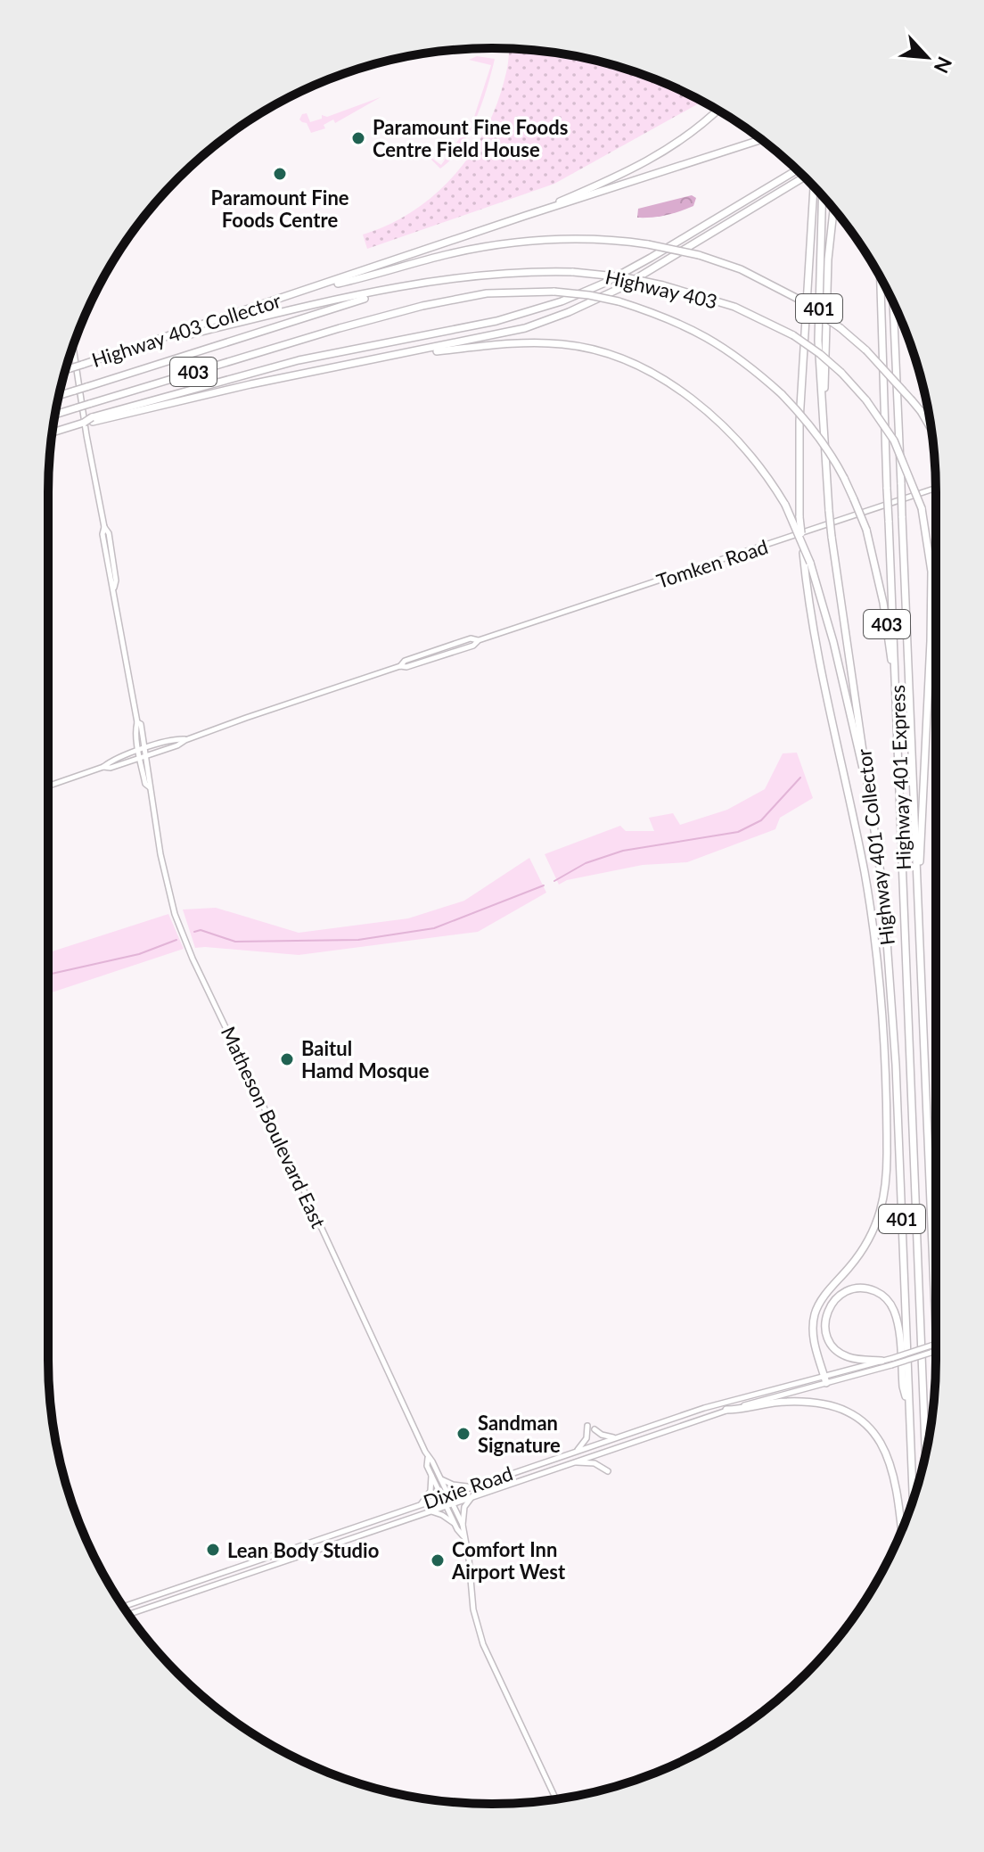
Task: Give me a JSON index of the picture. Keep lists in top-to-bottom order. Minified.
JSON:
{"streets":{"highway":["Highway 403","401","Highway 403 Collector","403","Highway 401 Express","Highway 401 Collector"],"main road":["Tomken Road","Matheson Boulevard East","Dixie Road"]},"crossings":[["Highway 403","403"],["Highway 403","Highway 401 Express"],["Tomken Road","Matheson Boulevard East"],["Matheson Boulevard East","Dixie Road"]],"places":["Paramount Fine Foods Centre Field House","Paramount Fine Foods Centre","Baitul Hamd Mosque","Sandman Signature","Lean Body Studio","Comfort Inn Airport West"],"north":"bottom right"}
